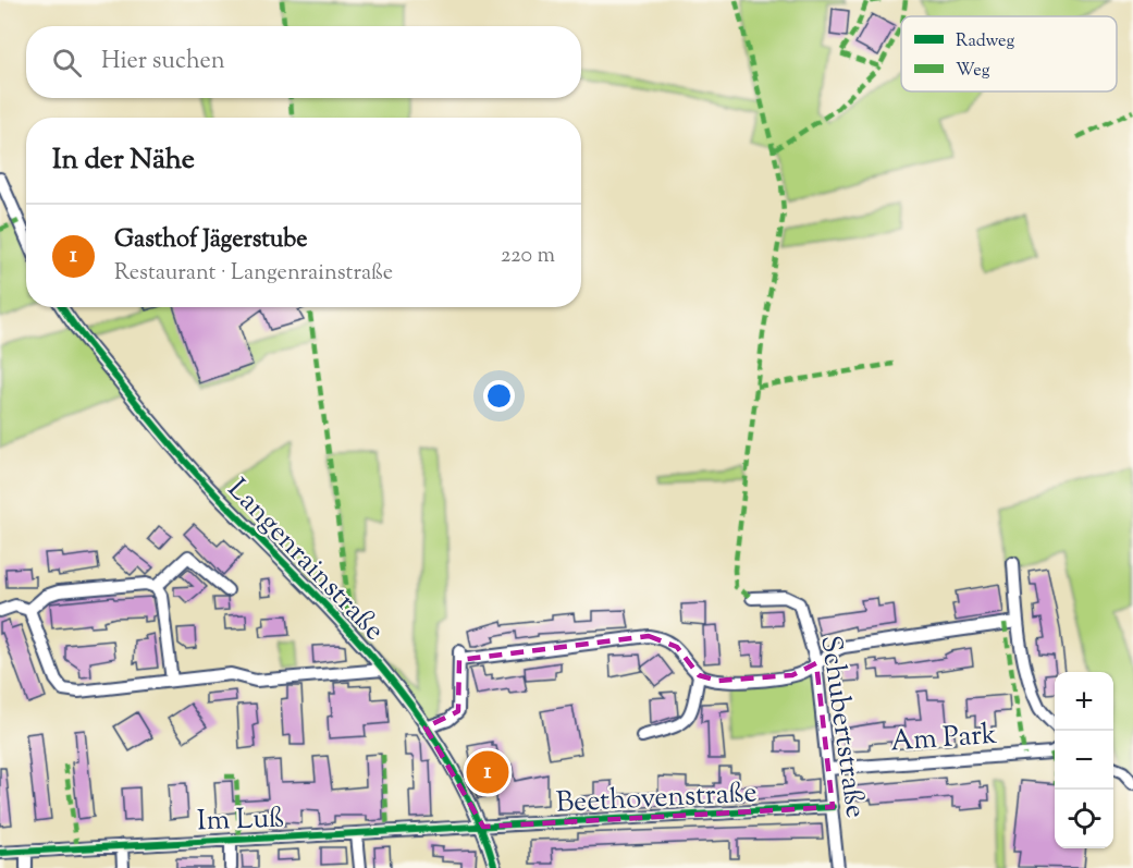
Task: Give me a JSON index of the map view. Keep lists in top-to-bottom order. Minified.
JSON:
{"streets":{"street":["Langenrainstraße","Schubertstraße","Am Park","Beethovenstraße","Im Luß"]},"crossings":[["Langenrainstraße","Beethovenstraße"],["Langenrainstraße","Im Luß"],["Schubertstraße","Am Park"],["Schubertstraße","Beethovenstraße"],["Beethovenstraße","Im Luß"]],"legend":["Radweg","Weg"],"page":{"search":"Hier suchen","heading":"In der Nähe","list":[{"mark":"1","name":"Gasthof Jägerstube","note":"Restaurant · Langenrainstraße","value":"220 m"}],"map_buttons":["+","−"],"pins":"1"}}
